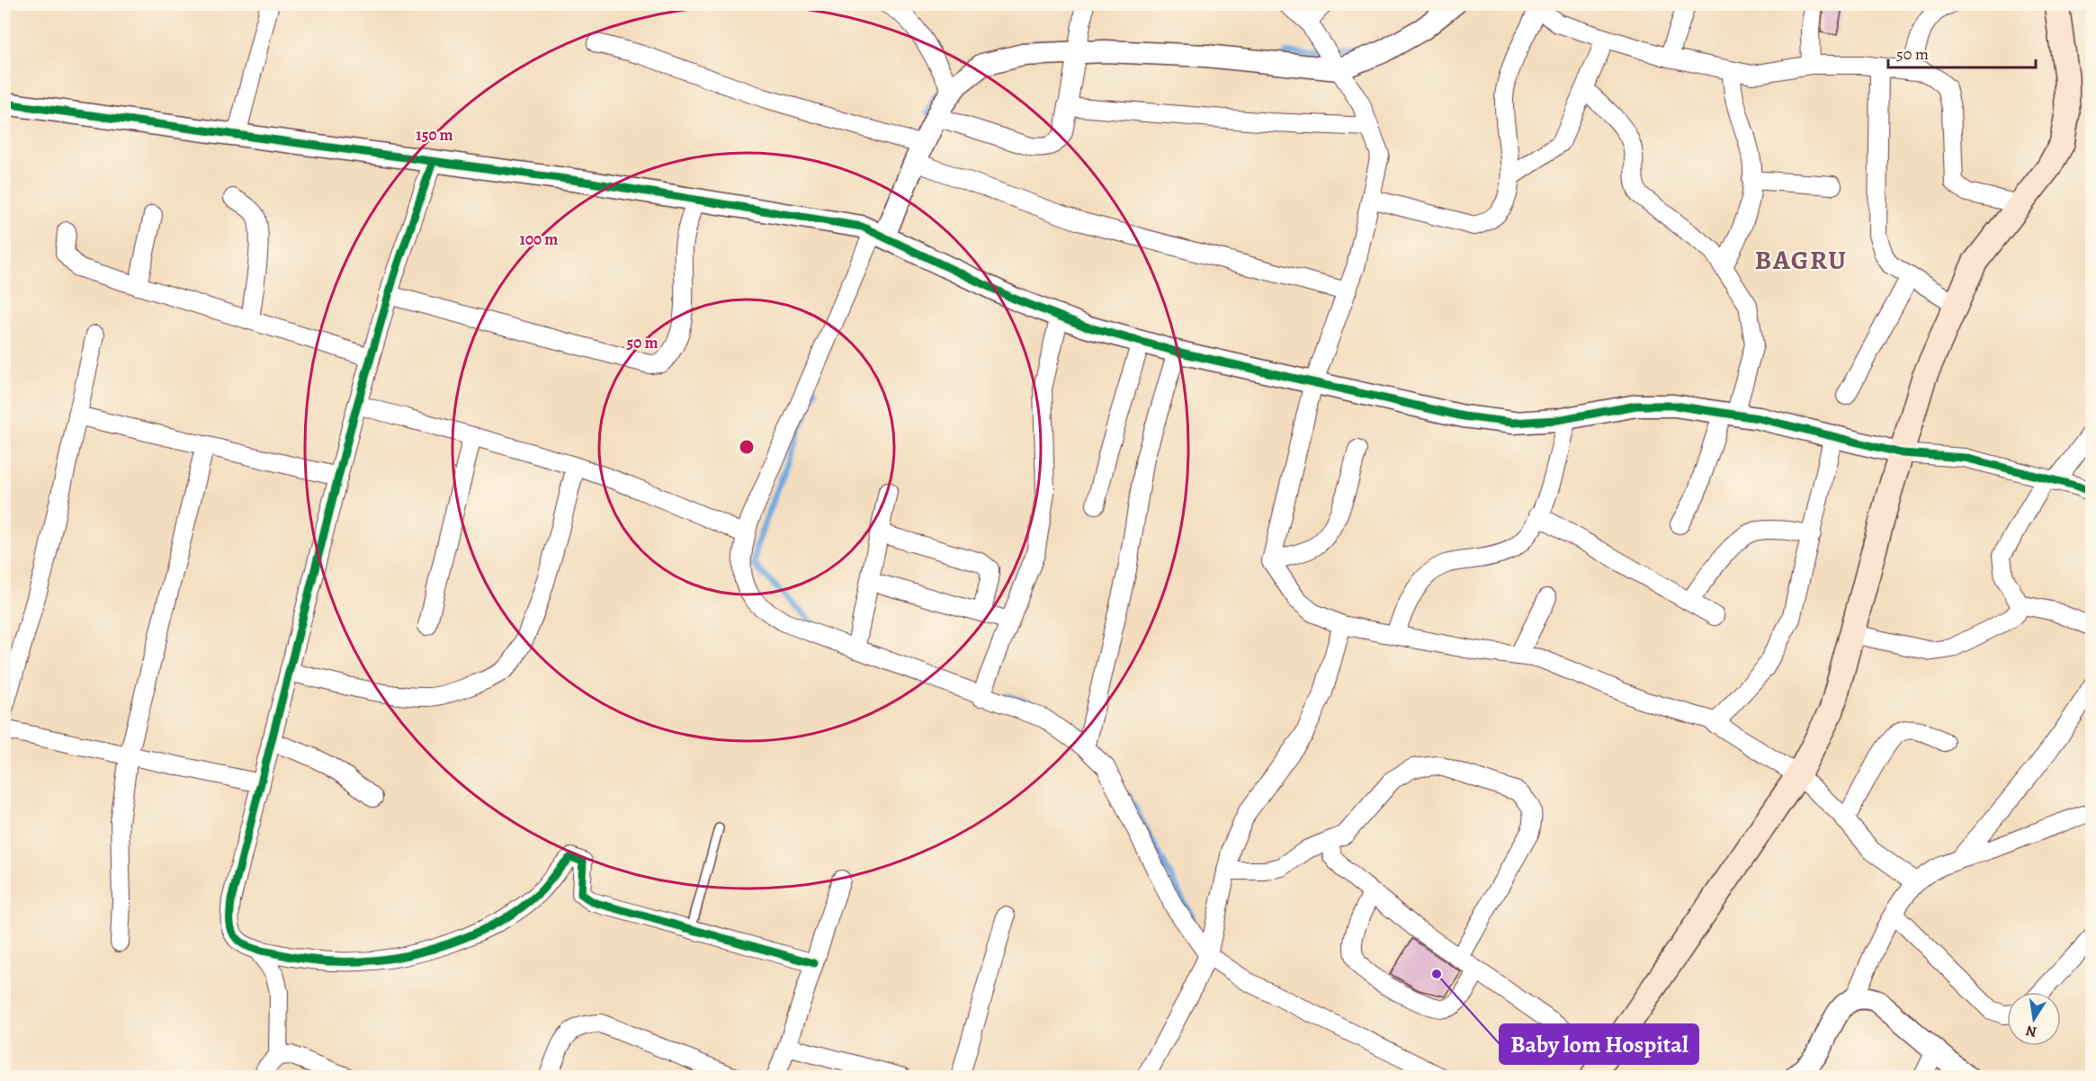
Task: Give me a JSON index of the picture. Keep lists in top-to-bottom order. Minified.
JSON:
{"districts":["BAGRU"],"places":["Baby lom Hospital"],"scale_bar":"50 m","north":"bottom","rings":["150 m","100 m","50 m"]}
